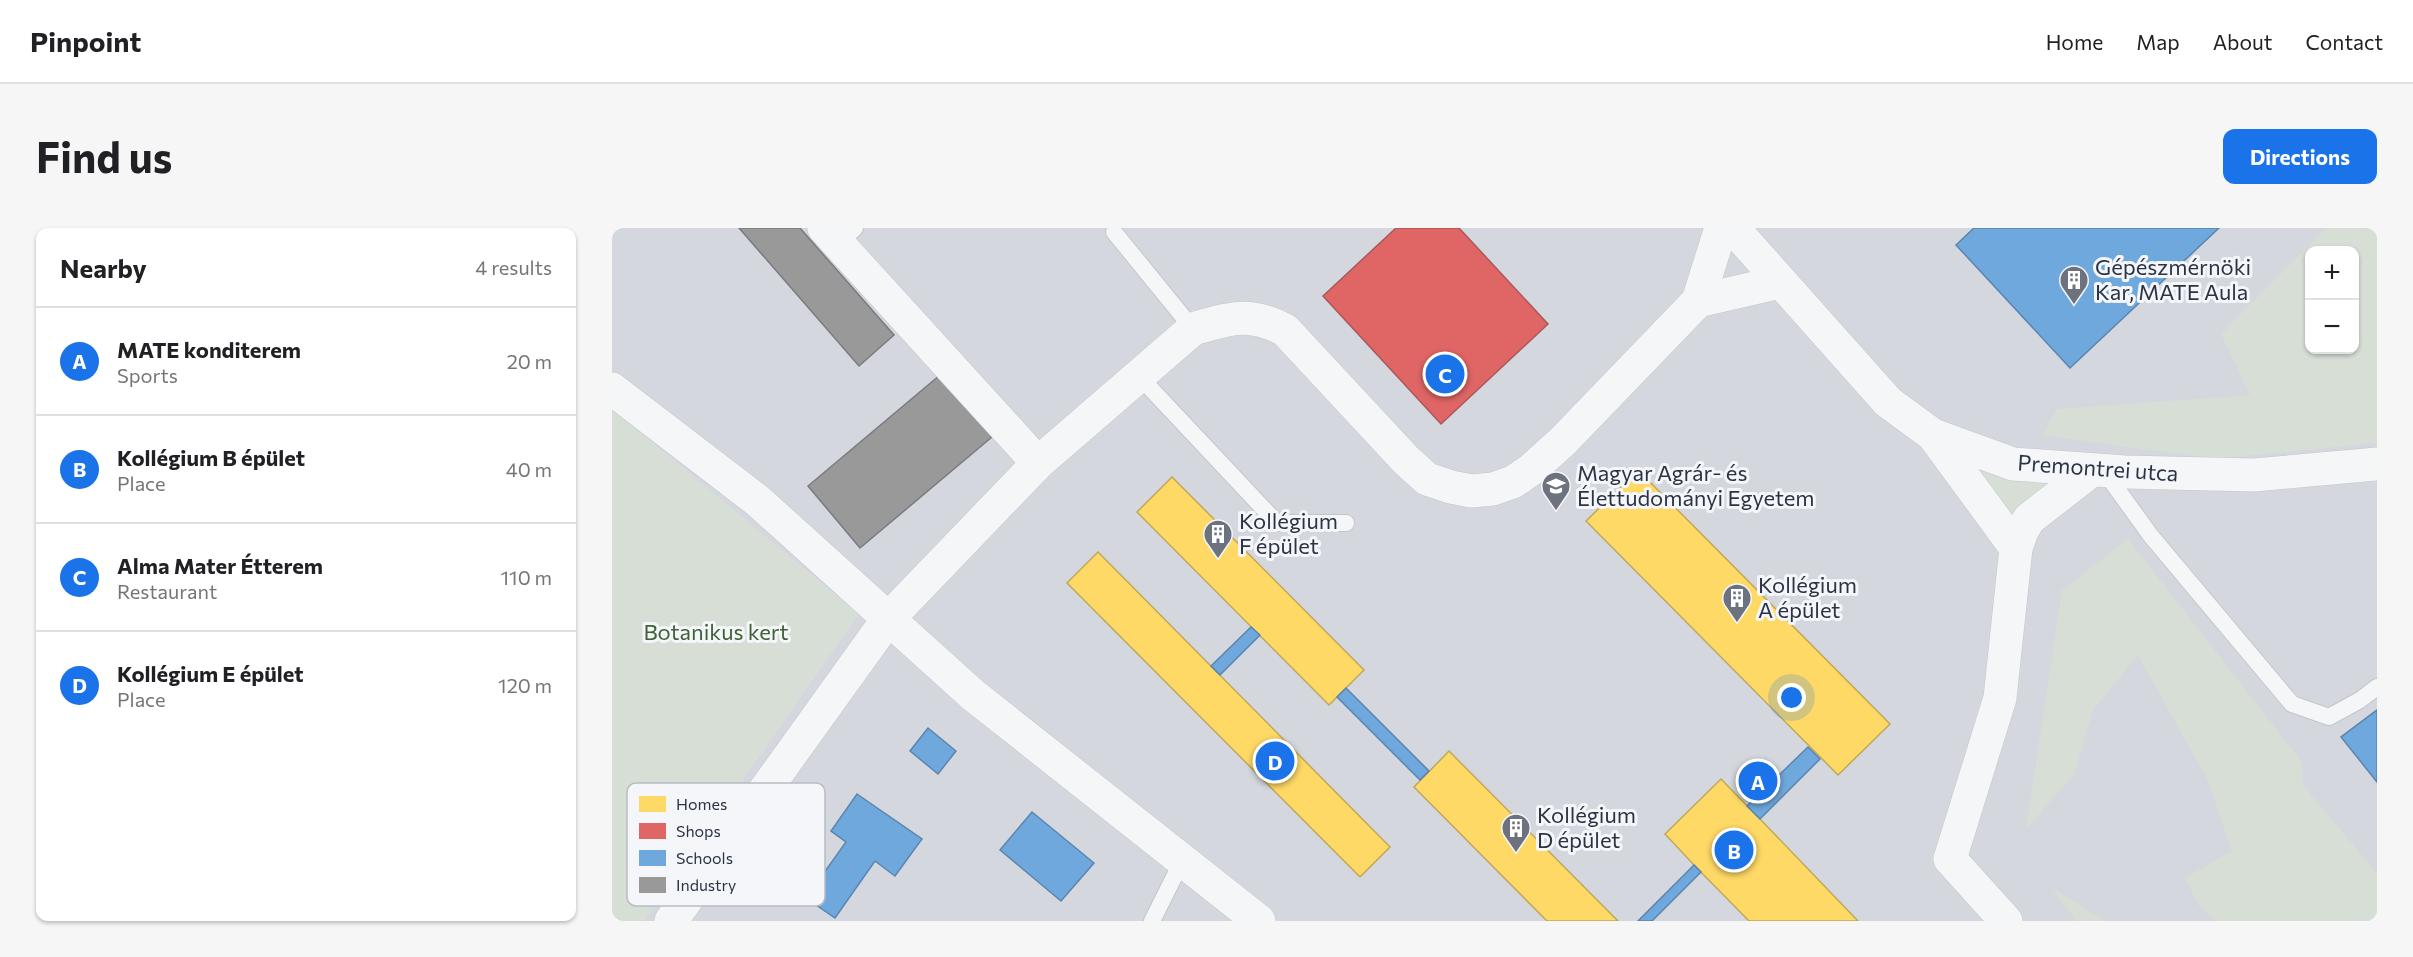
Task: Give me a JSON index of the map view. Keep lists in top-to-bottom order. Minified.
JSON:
{"streets":{"street":["Premontrei utca"]},"parks":["Botanikus kert"],"places":{"building":["Gépészmérnöki Kar, MATE Aula","Kollégium F épület","Kollégium A épület","Kollégium D épület"],"school or university":["Magyar Agrár- és Élettudományi Egyetem"]},"legend":["Homes","Shops","Schools","Industry"],"page":{"header":"Pinpoint","nav":["Home","Map","About","Contact"],"buttons":"Directions","title":"Find us","heading":["Nearby","4 results"],"map_buttons":["+","−"],"list":[{"mark":"A","name":"MATE konditerem","note":"Sports","value":"20 m"},{"mark":"B","name":"Kollégium B épület","note":"Place","value":"40 m"},{"mark":"C","name":"Alma Mater Étterem","note":"Restaurant","value":"110 m"},{"mark":"D","name":"Kollégium E épület","note":"Place","value":"120 m"}],"pins":["C","D","A","B"]}}
